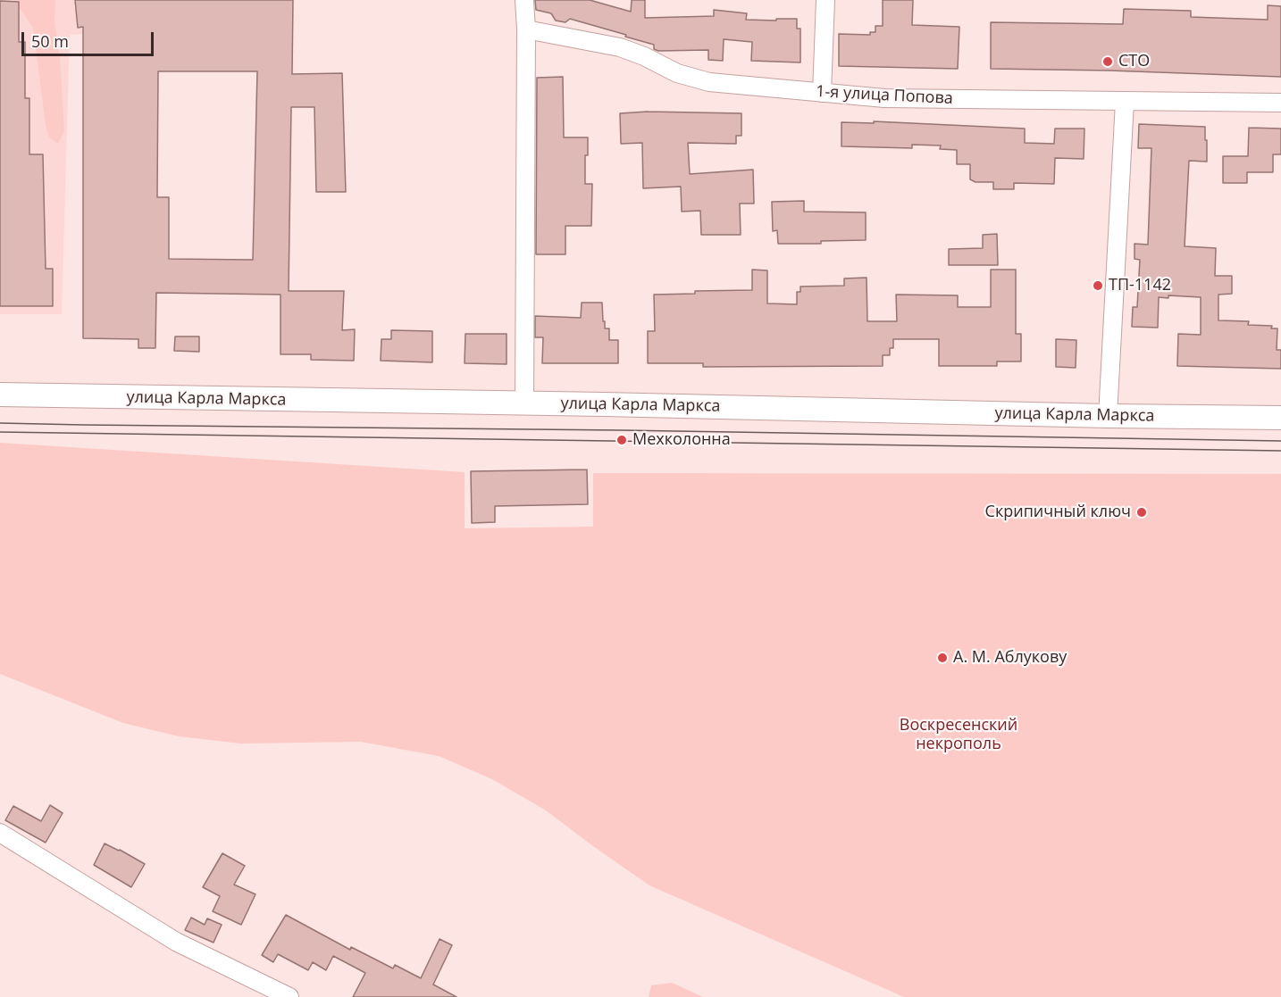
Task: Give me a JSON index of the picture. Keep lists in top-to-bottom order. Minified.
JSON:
{"streets":{"main road":["улица Карла Маркса"],"street":["1-я улица Попова"]},"parks":["Воскресенский некрополь"],"places":["СТО","ТП-1142","Мехколонна","Скрипичный ключ","А. М. Аблукову"],"scale_bar":"50 m"}
